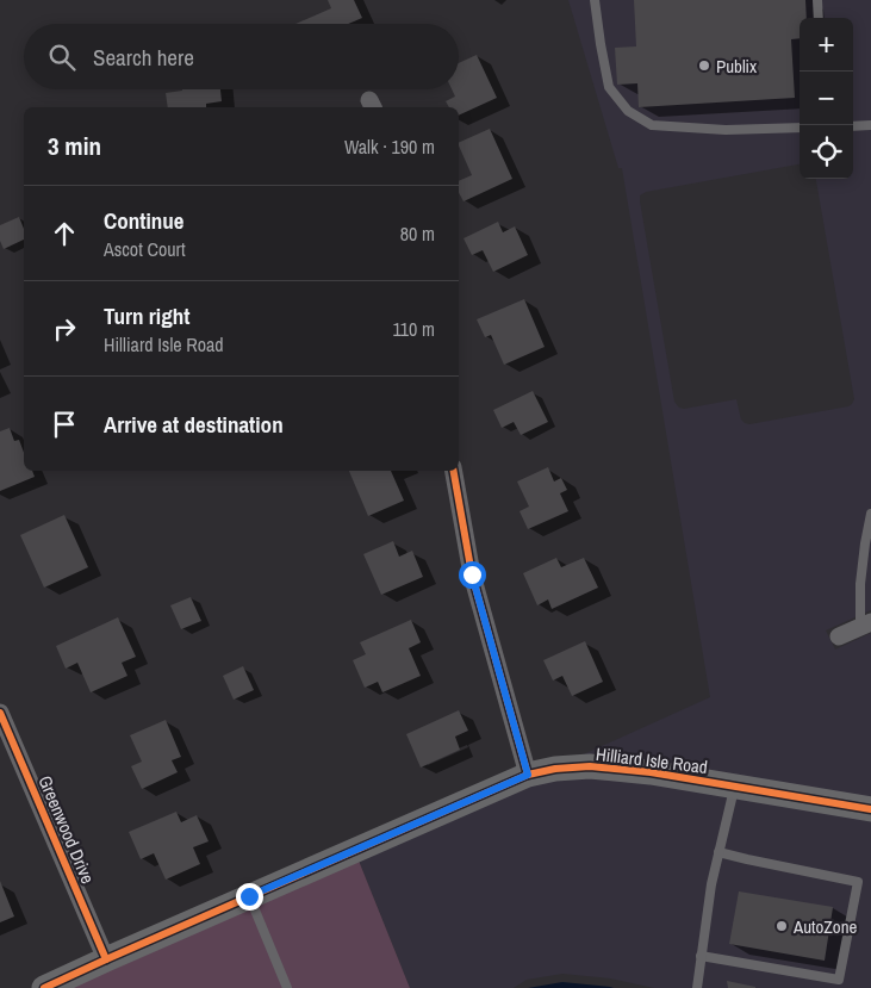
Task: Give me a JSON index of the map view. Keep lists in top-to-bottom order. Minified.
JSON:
{"streets":{"street":["Hilliard Isle Road","Greenwood Drive"]},"crossings":[["Hilliard Isle Road","Greenwood Drive"]],"places":["Publix","AutoZone"],"page":{"map_buttons":["+","−"],"search":"Search here","heading":["3 min","Walk · 190 m"],"list":[["Continue","Ascot Court","80 m"],["Turn right","Hilliard Isle Road","110 m"],"Arrive at destination"]}}
